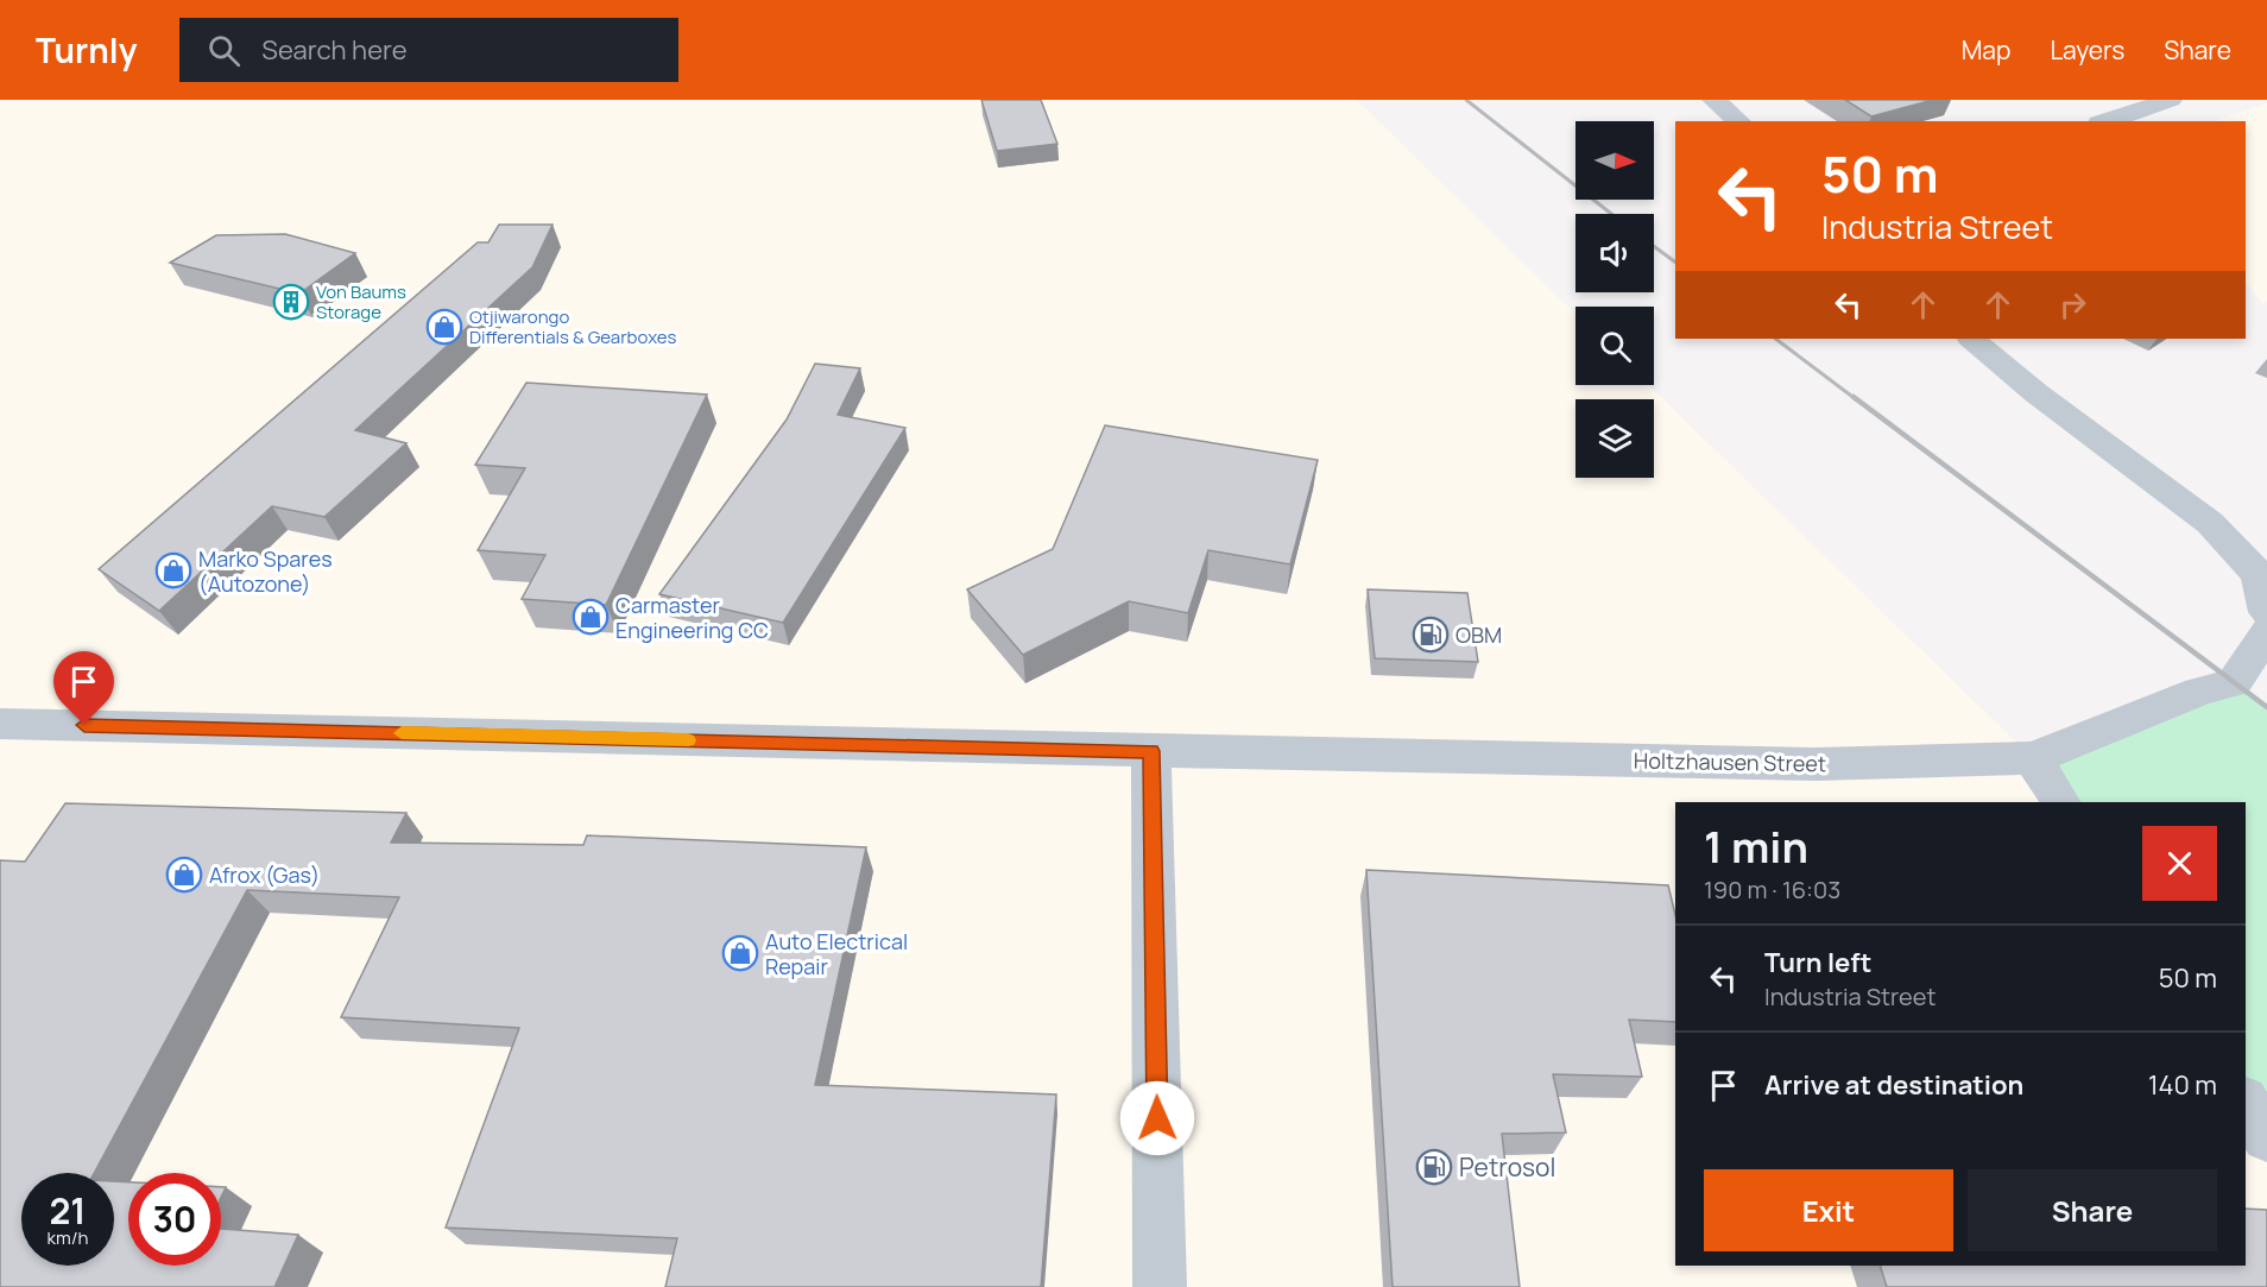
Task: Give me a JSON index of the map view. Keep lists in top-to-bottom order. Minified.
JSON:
{"streets":{"street":["Holtzhausen Street"]},"places":{"building":["Von Baums Storage"],"shop":["Otjiwarongo Differentials & Gearboxes","Marko Spares (Autozone)","Carmaster Engineering CC","Afrox (Gas)","Auto Electrical Repair"],"fuel station":["OBM","Petrosol"]},"north":"right","page":{"header":"Turnly","search":"Search here","nav":["Map","Layers","Share"],"turn":["50 m","Industria Street"],"heading":["1 min","190 m · 16:03"],"list":[{"name":"Turn left","note":"Industria Street","value":"50 m"},{"name":"Arrive at destination","value":"140 m"}],"buttons":["Exit","Share"],"speed":"21 km/h","limit":"30"}}
